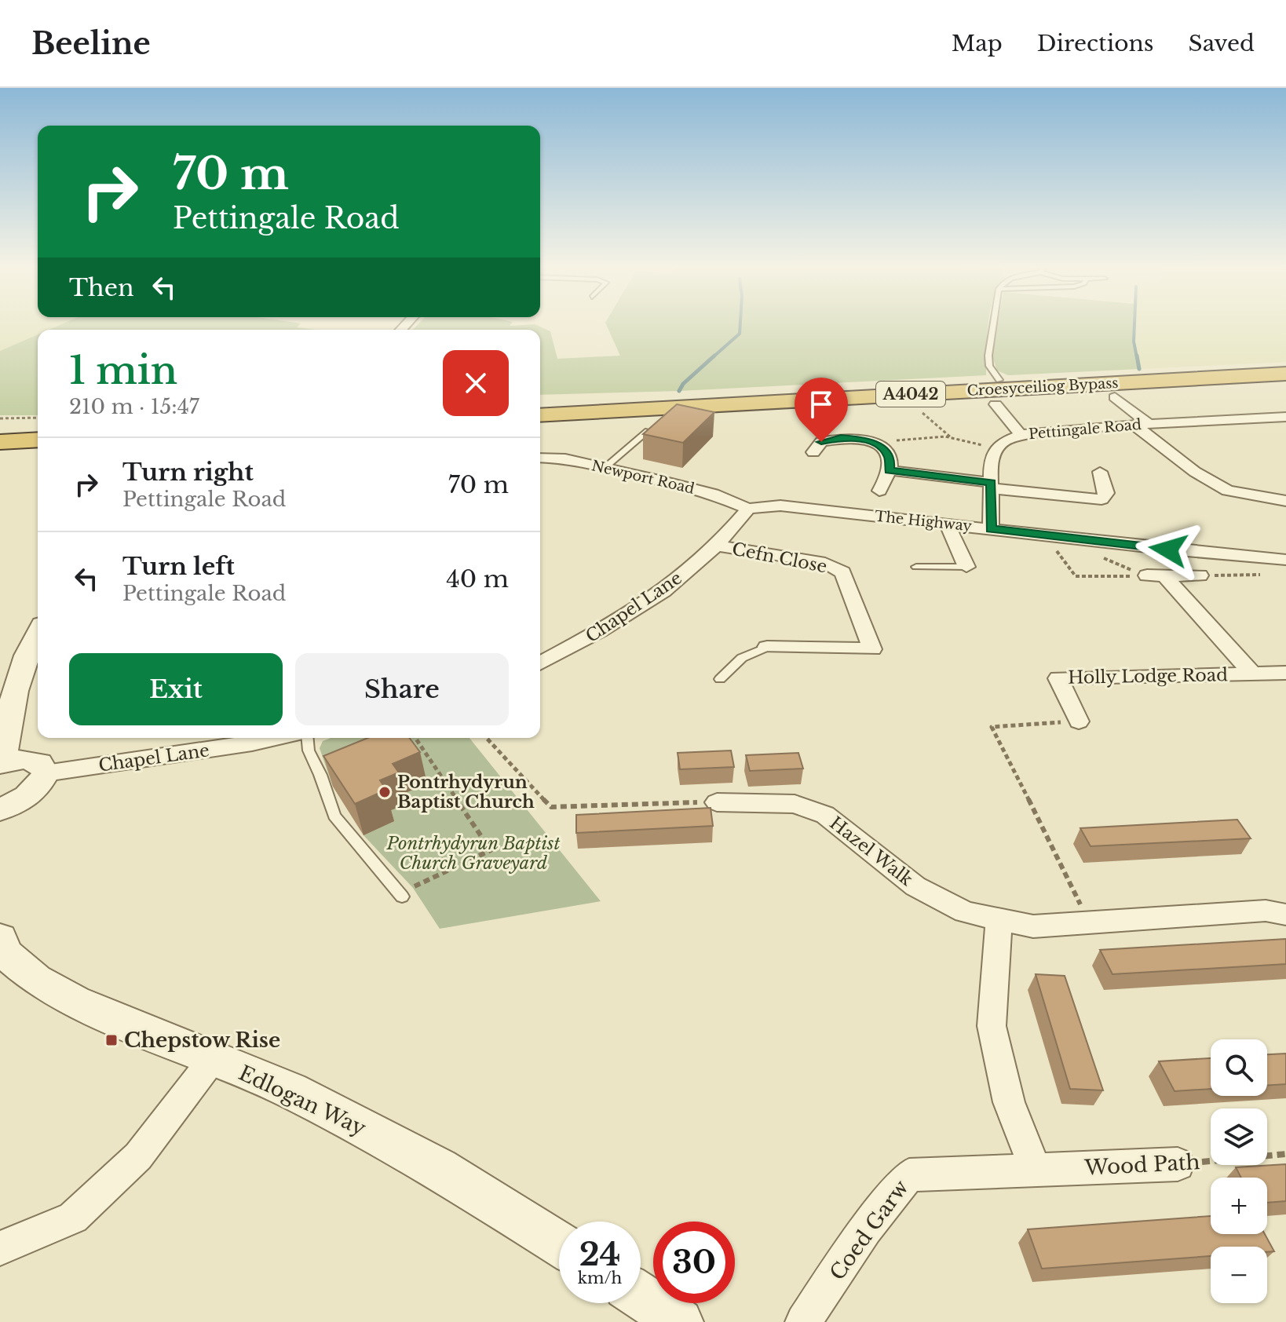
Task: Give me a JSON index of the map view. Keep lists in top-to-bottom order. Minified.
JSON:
{"streets":{"highway":["Croesyceiliog Bypass","A4042"],"street":["Pettingale Road","Newport Road","The Highway","Cefn Close","Chapel Lane","Holly Lodge Road","Hazel Walk","Edlogan Way","Wood Path","Coed Garw"]},"crossings":[["Newport Road","The Highway"],["Newport Road","Chapel Lane"],["The Highway","Chapel Lane"],["Cefn Close","Chapel Lane"],["Wood Path","Coed Garw"]],"parks":["Pontrhydyrun Baptist Church Graveyard"],"places":{"other":["Pontrhydyrun Baptist Church"],"transit":["Chepstow Rise"]},"page":{"header":"Beeline","nav":["Map","Directions","Saved"],"turn":["70 m","Pettingale Road"],"then":"Then","heading":["1 min","210 m · 15:47"],"list":[{"name":"Turn right","note":"Pettingale Road","value":"70 m"},{"name":"Turn left","note":"Pettingale Road","value":"40 m"}],"buttons":["Exit","Share"],"map_buttons":["+","−"],"speed":"24 km/h","limit":"30"}}
